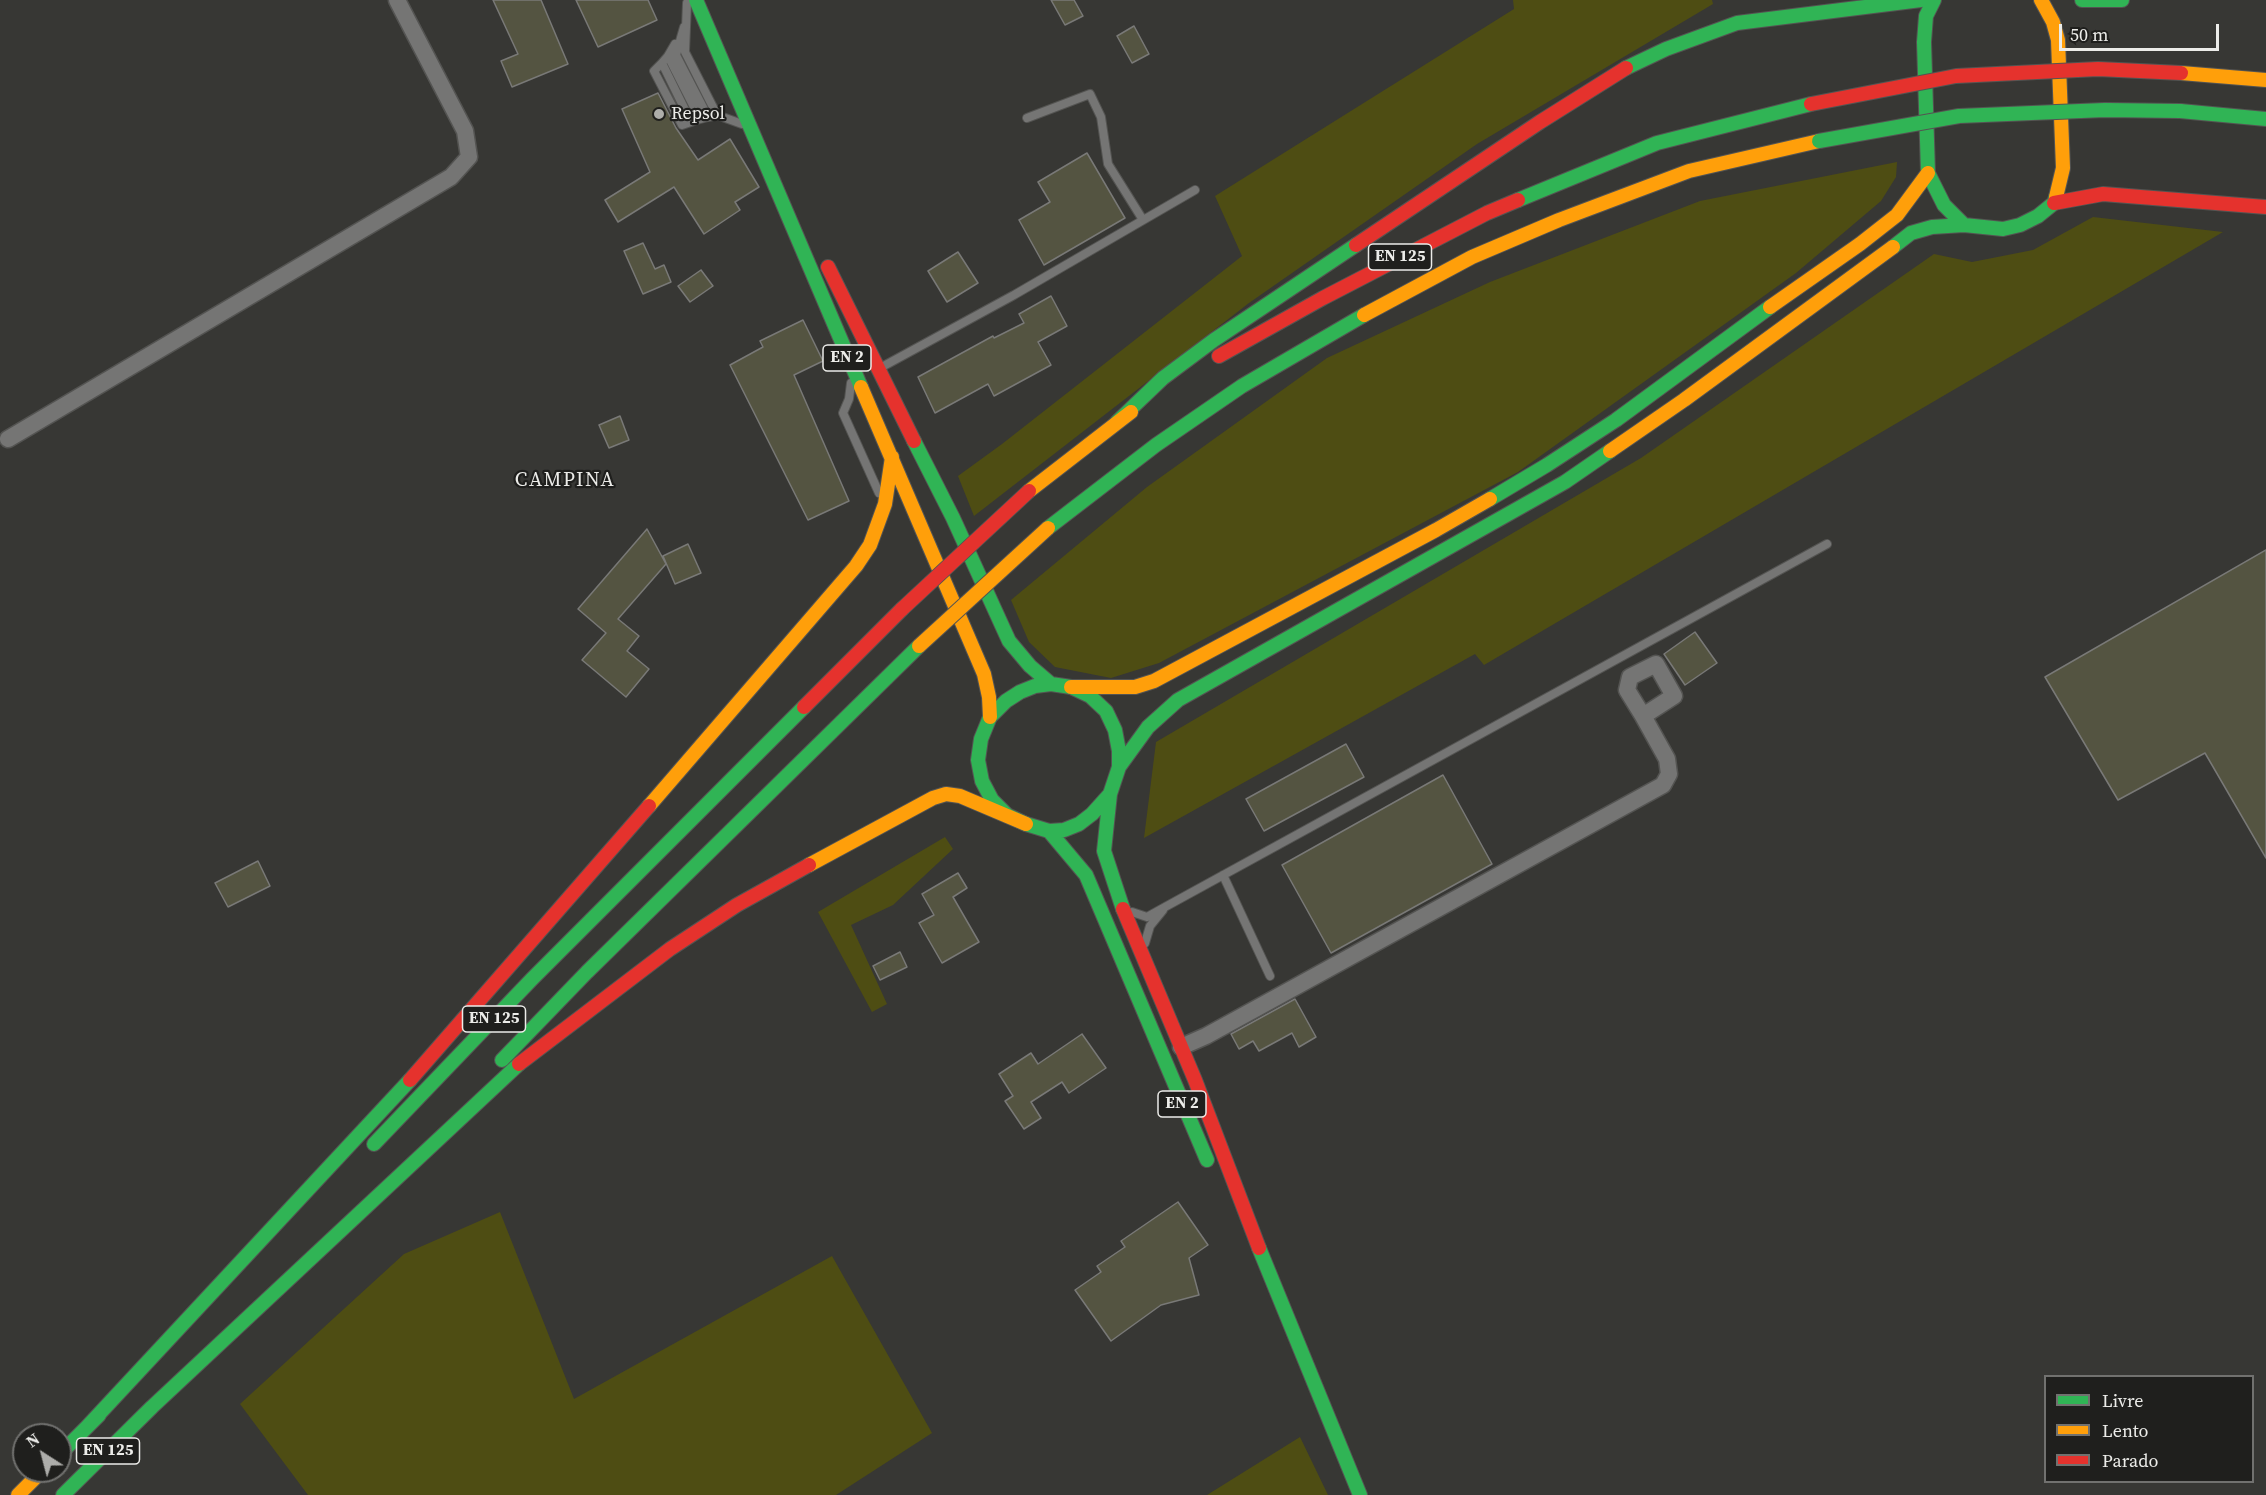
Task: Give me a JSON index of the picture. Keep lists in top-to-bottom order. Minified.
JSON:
{"streets":{"main road":["EN 125","EN 2"]},"districts":["CAMPINA"],"places":["Repsol"],"legend":["Livre","Lento","Parado"],"scale_bar":"50 m","north":"top left"}
